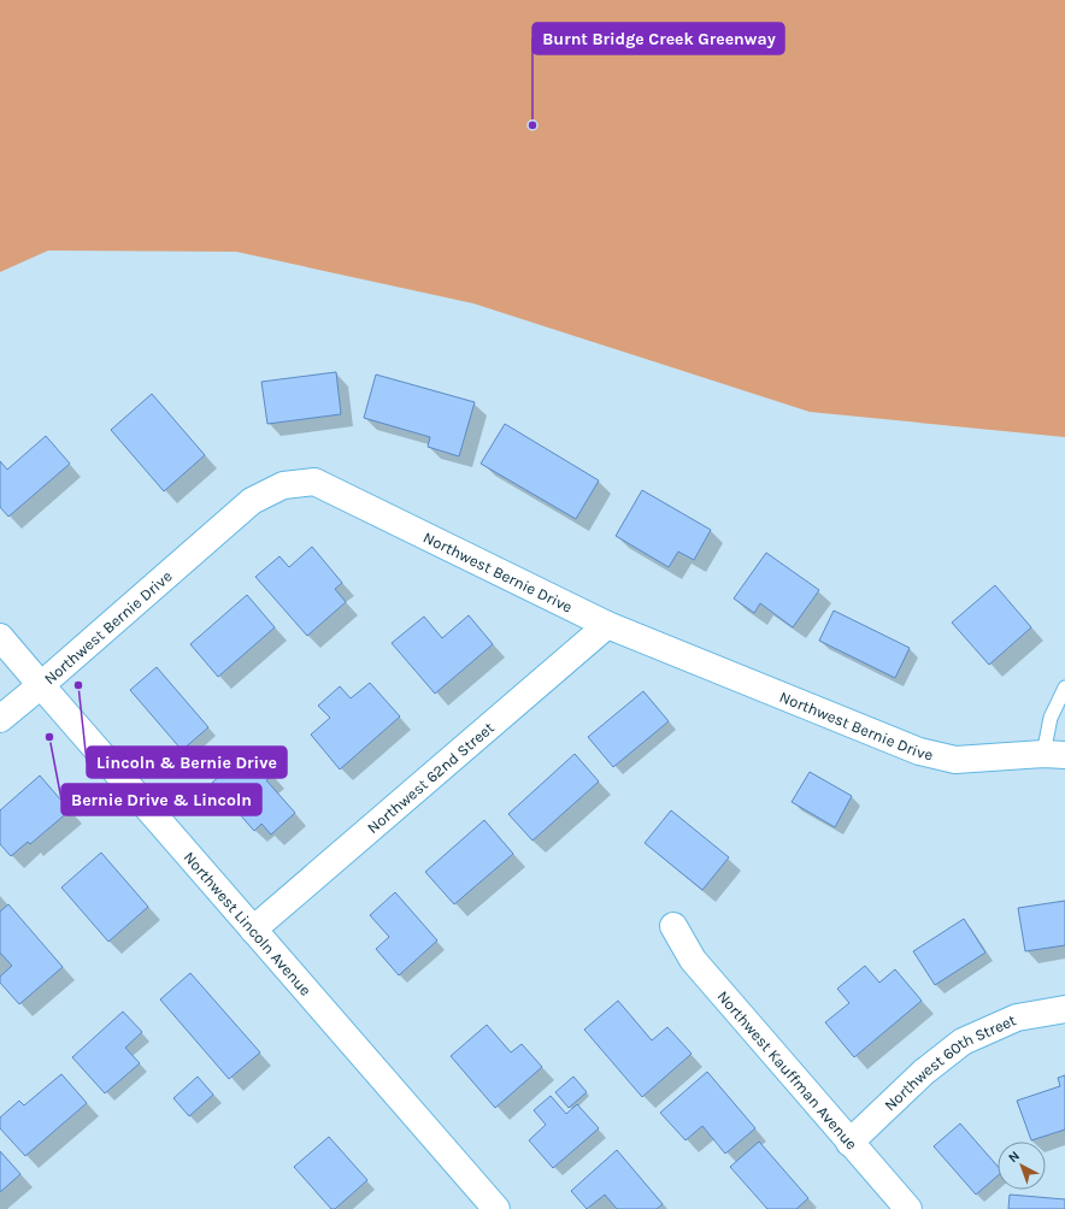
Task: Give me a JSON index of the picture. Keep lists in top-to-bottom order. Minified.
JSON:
{"streets":{"street":["Northwest Bernie Drive","Northwest 62nd Street","Northwest Lincoln Avenue","Northwest 60th Street","Northwest Kauffman Avenue"]},"crossings":[["Northwest Bernie Drive","Northwest 62nd Street"],["Northwest Bernie Drive","Northwest Lincoln Avenue"],["Northwest 62nd Street","Northwest Lincoln Avenue"],["Northwest 60th Street","Northwest Kauffman Avenue"]],"places":["Burnt Bridge Creek Greenway","Lincoln & Bernie Drive","Bernie Drive & Lincoln"],"north":"top left"}
